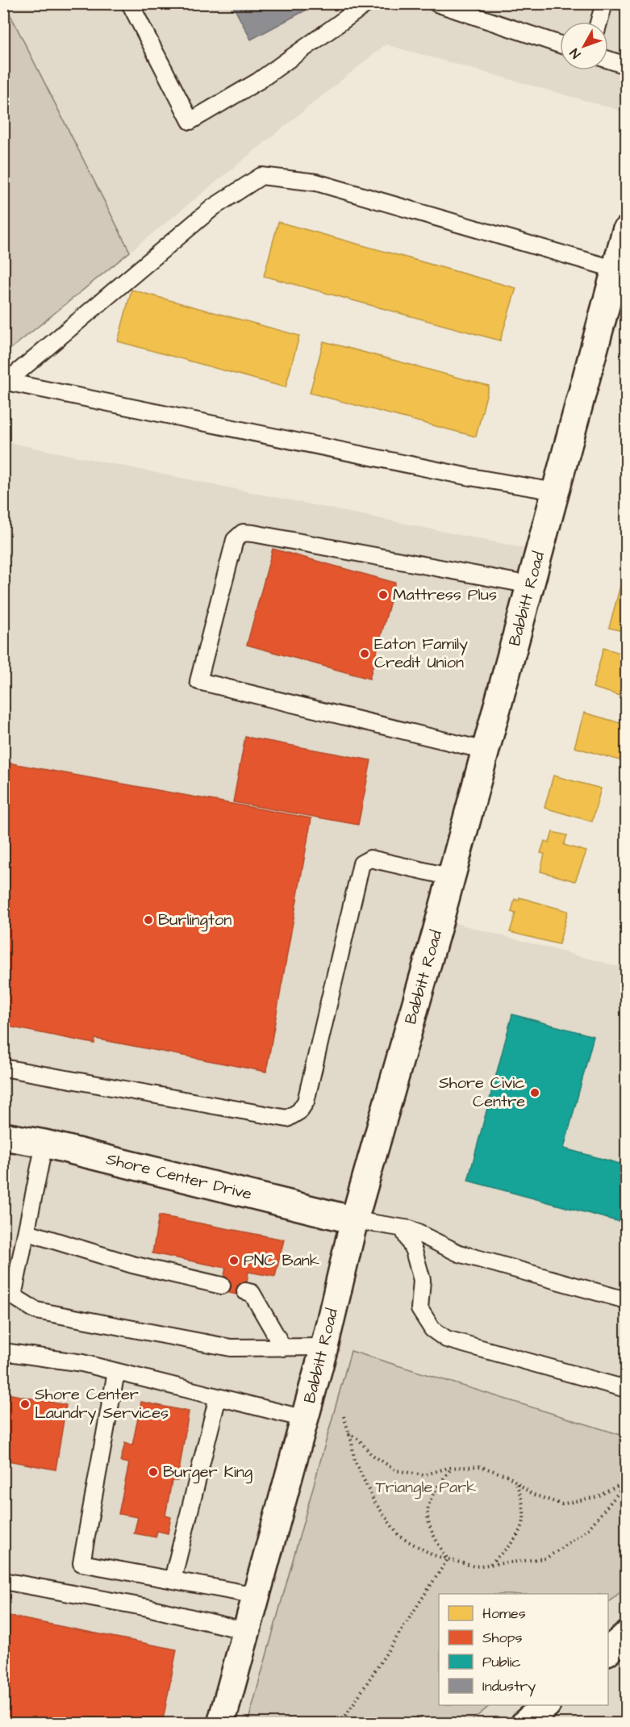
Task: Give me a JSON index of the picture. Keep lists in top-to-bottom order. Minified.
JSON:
{"streets":{"main road":["Babbitt Road","Shore Center Drive"]},"crossings":[["Babbitt Road","Shore Center Drive"]],"parks":["Triangle Park"],"places":["Mattress Plus","Eaton Family Credit Union","Burlington","Shore Civic Centre","PNC Bank","Shore Center Laundry Services","Burger King"],"legend":["Homes","Shops","Public","Industry"],"north":"bottom left"}
